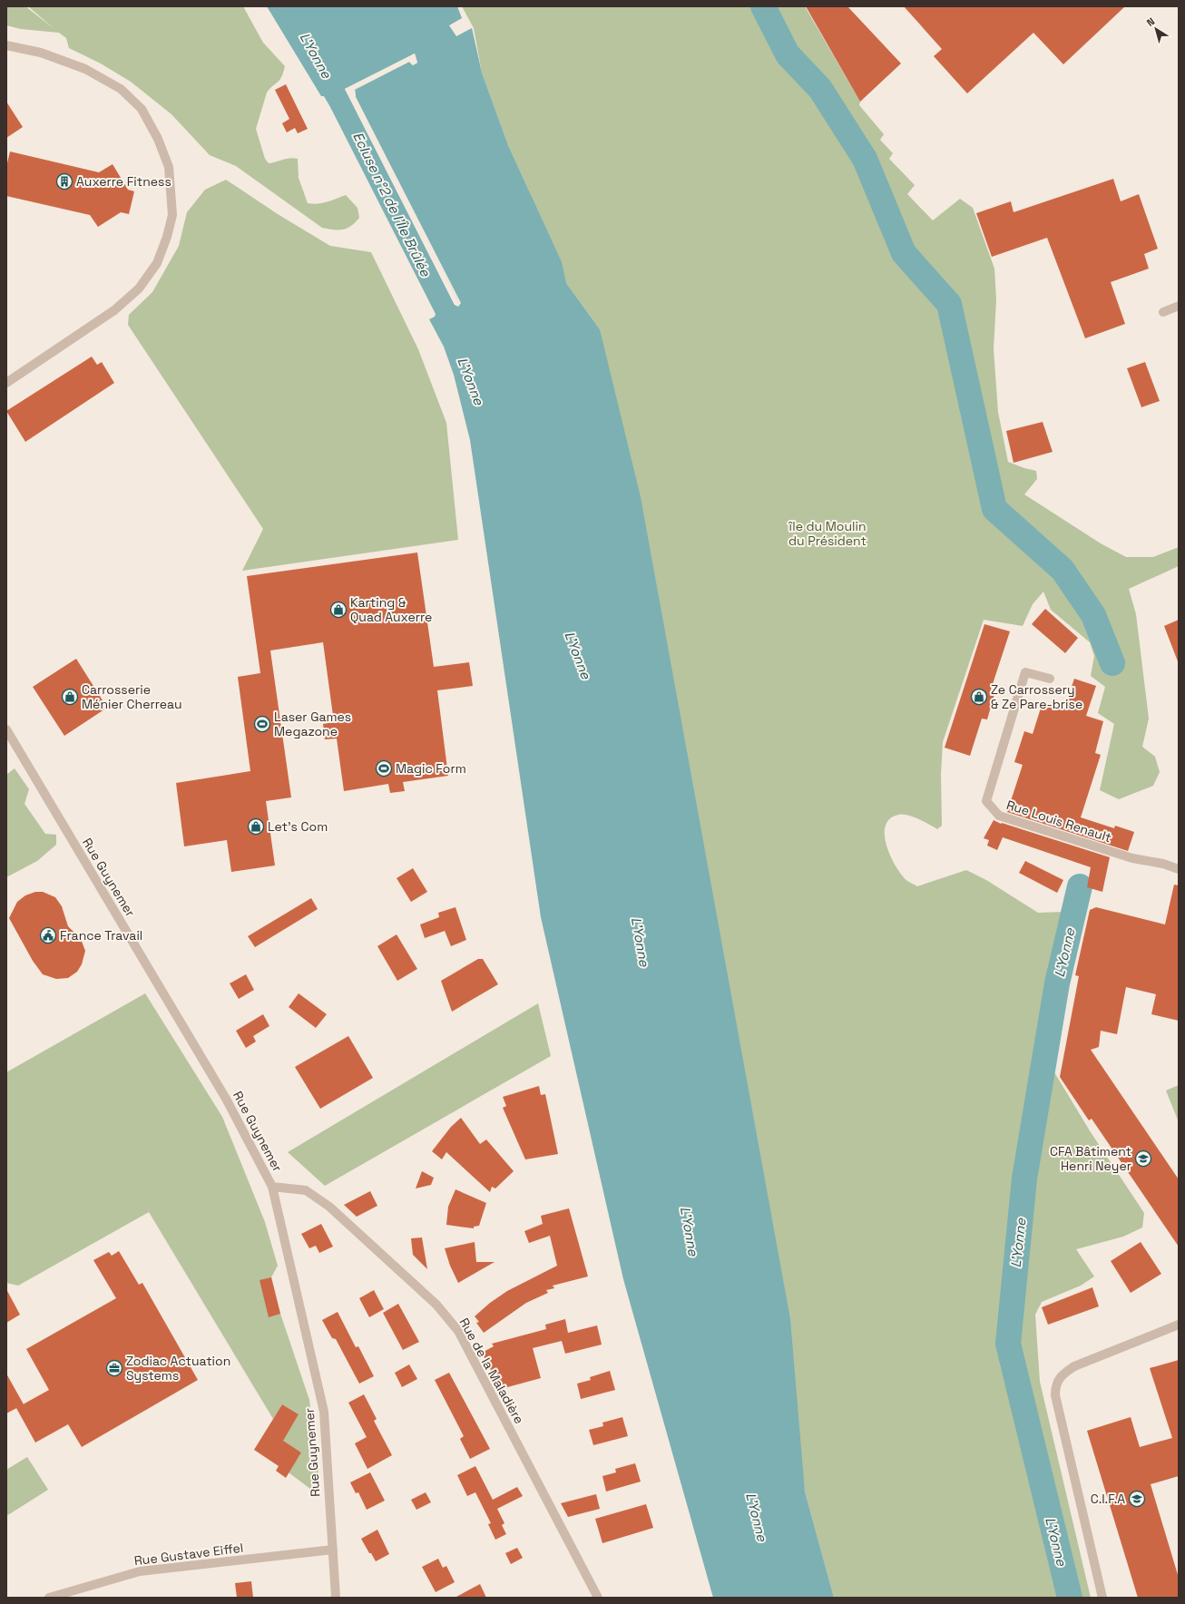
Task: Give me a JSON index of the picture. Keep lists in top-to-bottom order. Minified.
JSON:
{"streets":{"street":["Rue Louis Renault","Rue Guynemer","Rue de la Maladière","Rue Gustave Eiffel"]},"crossings":[["Rue Guynemer","Rue de la Maladière"],["Rue Guynemer","Rue Gustave Eiffel"]],"water":["L'Yonne","Ecluse n°2 de l'Île Brûlée"],"parks":["île du Moulin du Président"],"places":{"building":["Auxerre Fitness"],"shop":["Karting & Quad Auxerre","Carrosserie Ménier Cherreau","Ze Carrossery & Ze Pare-brise","Let's Com"],"sports":["Laser Games Megazone","Magic Form"],"public building":["France Travail"],"school or university":["CFA Bâtiment Henri Neyer","C.I.F.A"],"office":["Zodiac Actuation Systems"]},"north":"top left"}
